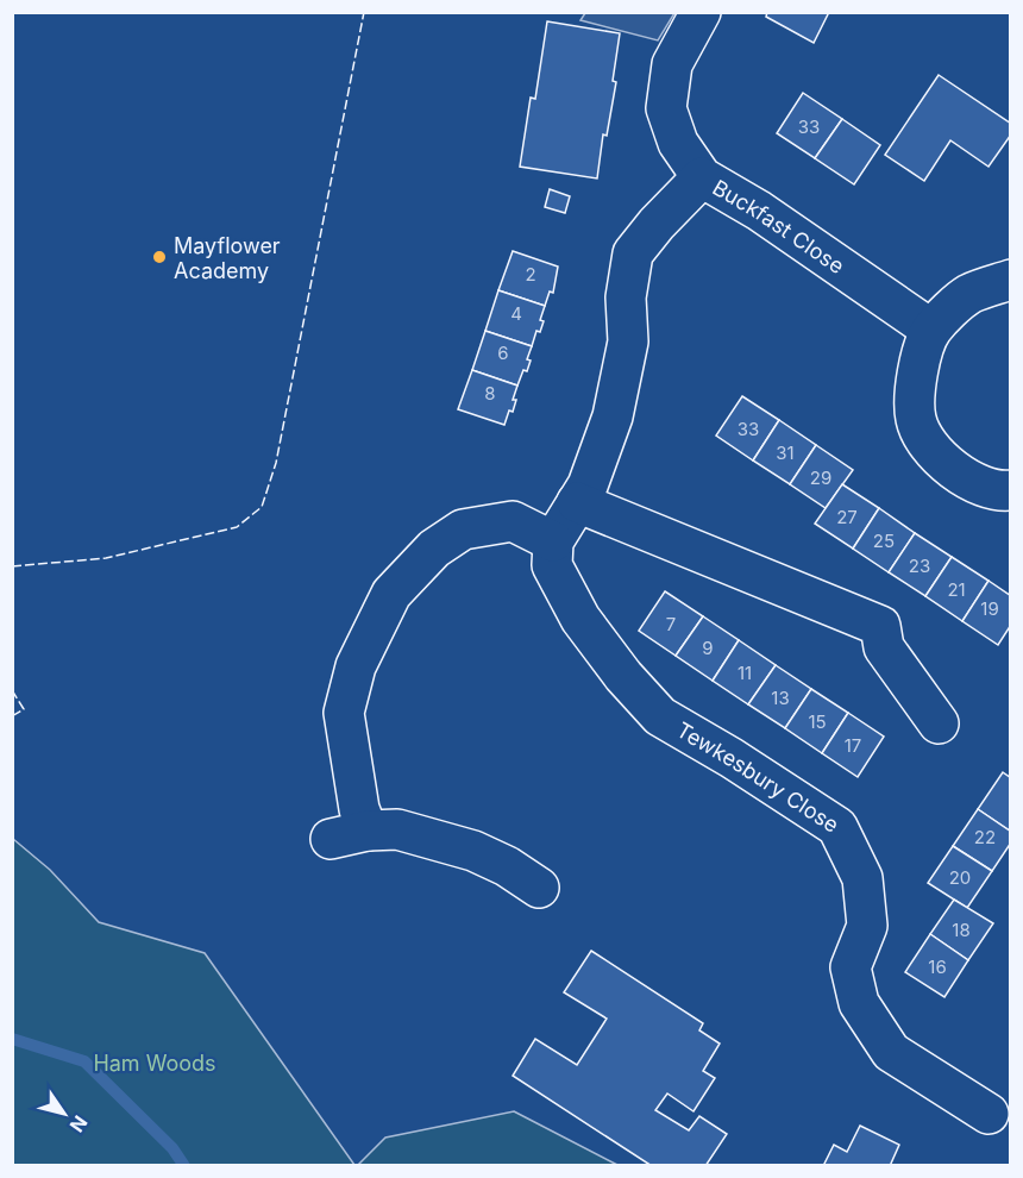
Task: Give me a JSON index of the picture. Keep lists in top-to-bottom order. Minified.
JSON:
{"streets":{"street":["Buckfast Close","Tewkesbury Close"]},"parks":["Ham Woods"],"places":["Mayflower Academy"],"house_numbers":["33","2","4","6","8","33","31","29","27","25","23","21","19","7","9","11","13","15","17","22","20","18","16"],"north":"bottom right"}
